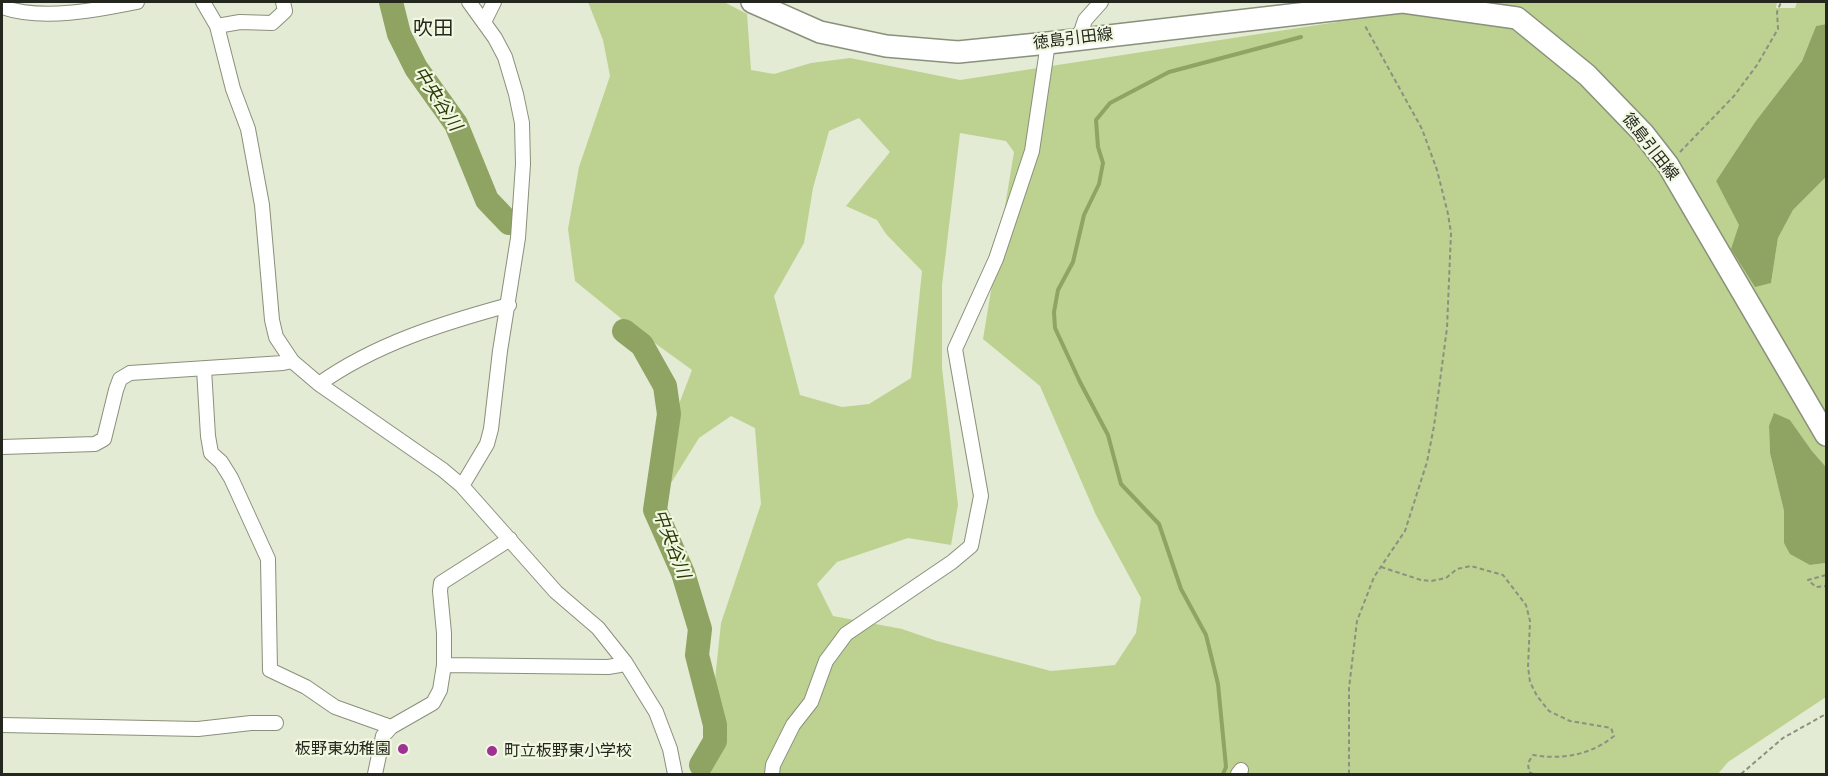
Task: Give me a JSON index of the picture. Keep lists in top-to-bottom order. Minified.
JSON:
{"streets":{"main road":["徳島引田線"]},"districts":["吹田"],"water":["中央谷川"],"places":["板野東幼稚園","町立板野東小学校"]}
